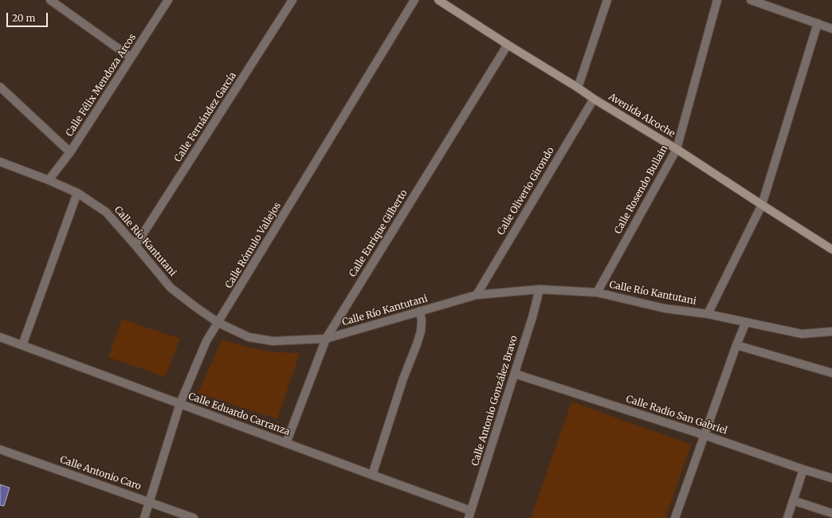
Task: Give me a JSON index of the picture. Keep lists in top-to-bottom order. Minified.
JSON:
{"streets":{"street":["Calle Félix Mendoza Arcos","Avenida Alcoche","Calle Fernández García","Calle Rosendo Bullain","Calle Oliverio Girondo","Calle Enrique Gilberto","Calle Río Kantutani","Calle Rómulo Vallejos","Calle Antonio González Bravo","Calle Eduardo Carranza","Calle Radio San Gabriel","Calle Antonio Caro"]},"crossings":[["Calle Félix Mendoza Arcos","Calle Río Kantutani"],["Avenida Alcoche","Calle Rosendo Bullain"],["Avenida Alcoche","Calle Oliverio Girondo"],["Avenida Alcoche","Calle Enrique Gilberto"],["Calle Fernández García","Calle Río Kantutani"],["Calle Rosendo Bullain","Calle Río Kantutani"],["Calle Oliverio Girondo","Calle Río Kantutani"],["Calle Enrique Gilberto","Calle Río Kantutani"],["Calle Enrique Gilberto","Calle Eduardo Carranza"],["Calle Río Kantutani","Calle Rómulo Vallejos"],["Calle Río Kantutani","Calle Antonio González Bravo"],["Calle Rómulo Vallejos","Calle Eduardo Carranza"],["Calle Rómulo Vallejos","Calle Antonio Caro"],["Calle Antonio González Bravo","Calle Eduardo Carranza"],["Calle Antonio González Bravo","Calle Radio San Gabriel"]],"scale_bar":"20 m"}
